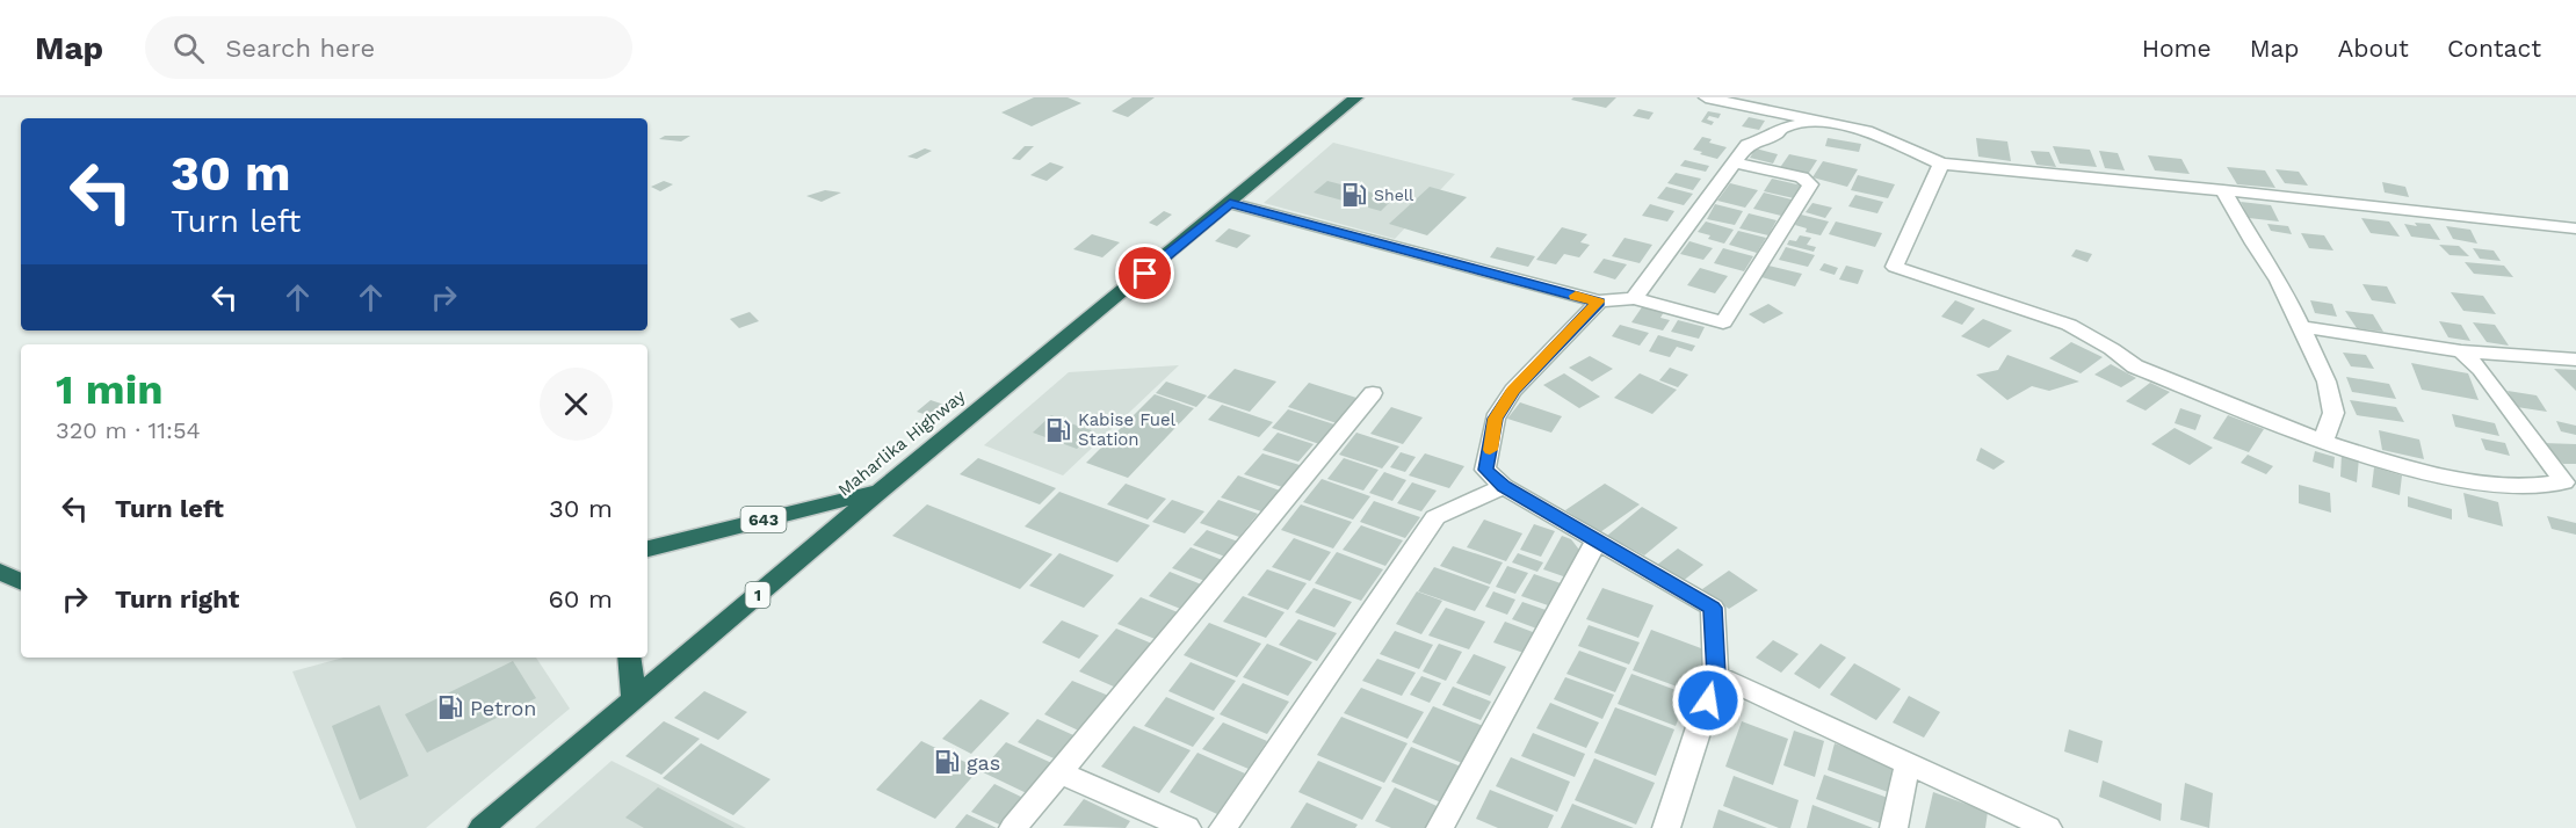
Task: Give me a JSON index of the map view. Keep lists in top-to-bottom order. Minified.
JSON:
{"streets":{"highway":["Maharlika Highway","643","1"]},"crossings":[["Maharlika Highway","643"]],"places":{"fuel station":["Shell","Kabise Fuel Station","Petron","gas"]},"page":{"header":"Map","search":"Search here","nav":["Home","Map","About","Contact"],"turn":["30 m","Turn left"],"heading":["1 min","320 m · 11:54"],"list":[{"name":"Turn left","value":"30 m"},{"name":"Turn right","value":"60 m"}]}}
